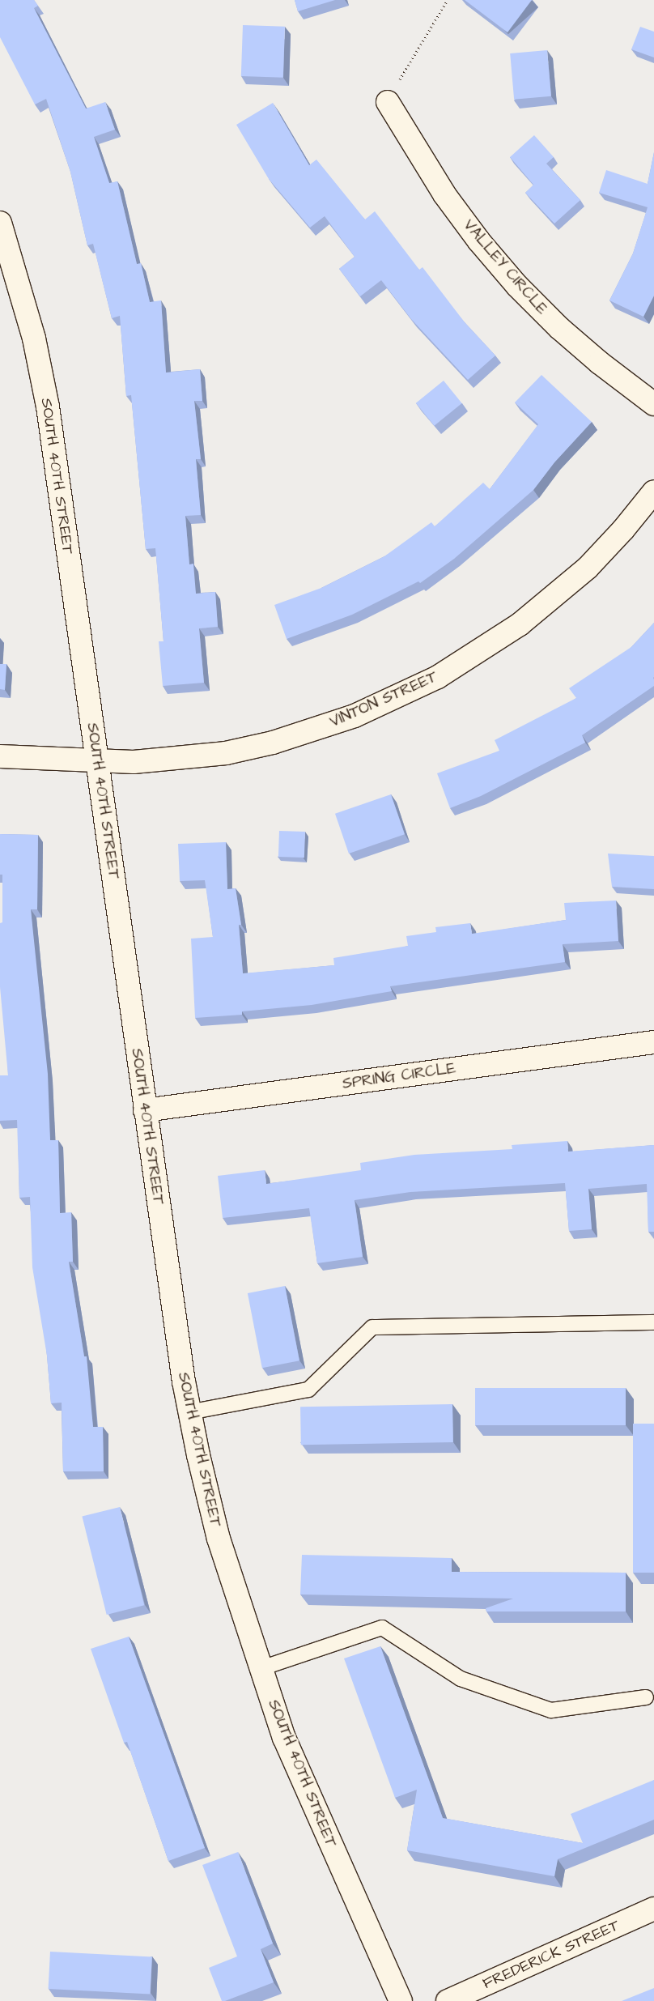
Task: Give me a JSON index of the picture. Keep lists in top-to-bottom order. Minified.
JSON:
{"streets":{"street":["VALLEY CIRCLE","SOUTH 40TH STREET","VINTON STREET","SPRING CIRCLE","FREDERICK STREET"]},"crossings":[["SOUTH 40TH STREET","VINTON STREET"],["SOUTH 40TH STREET","SPRING CIRCLE"]]}
